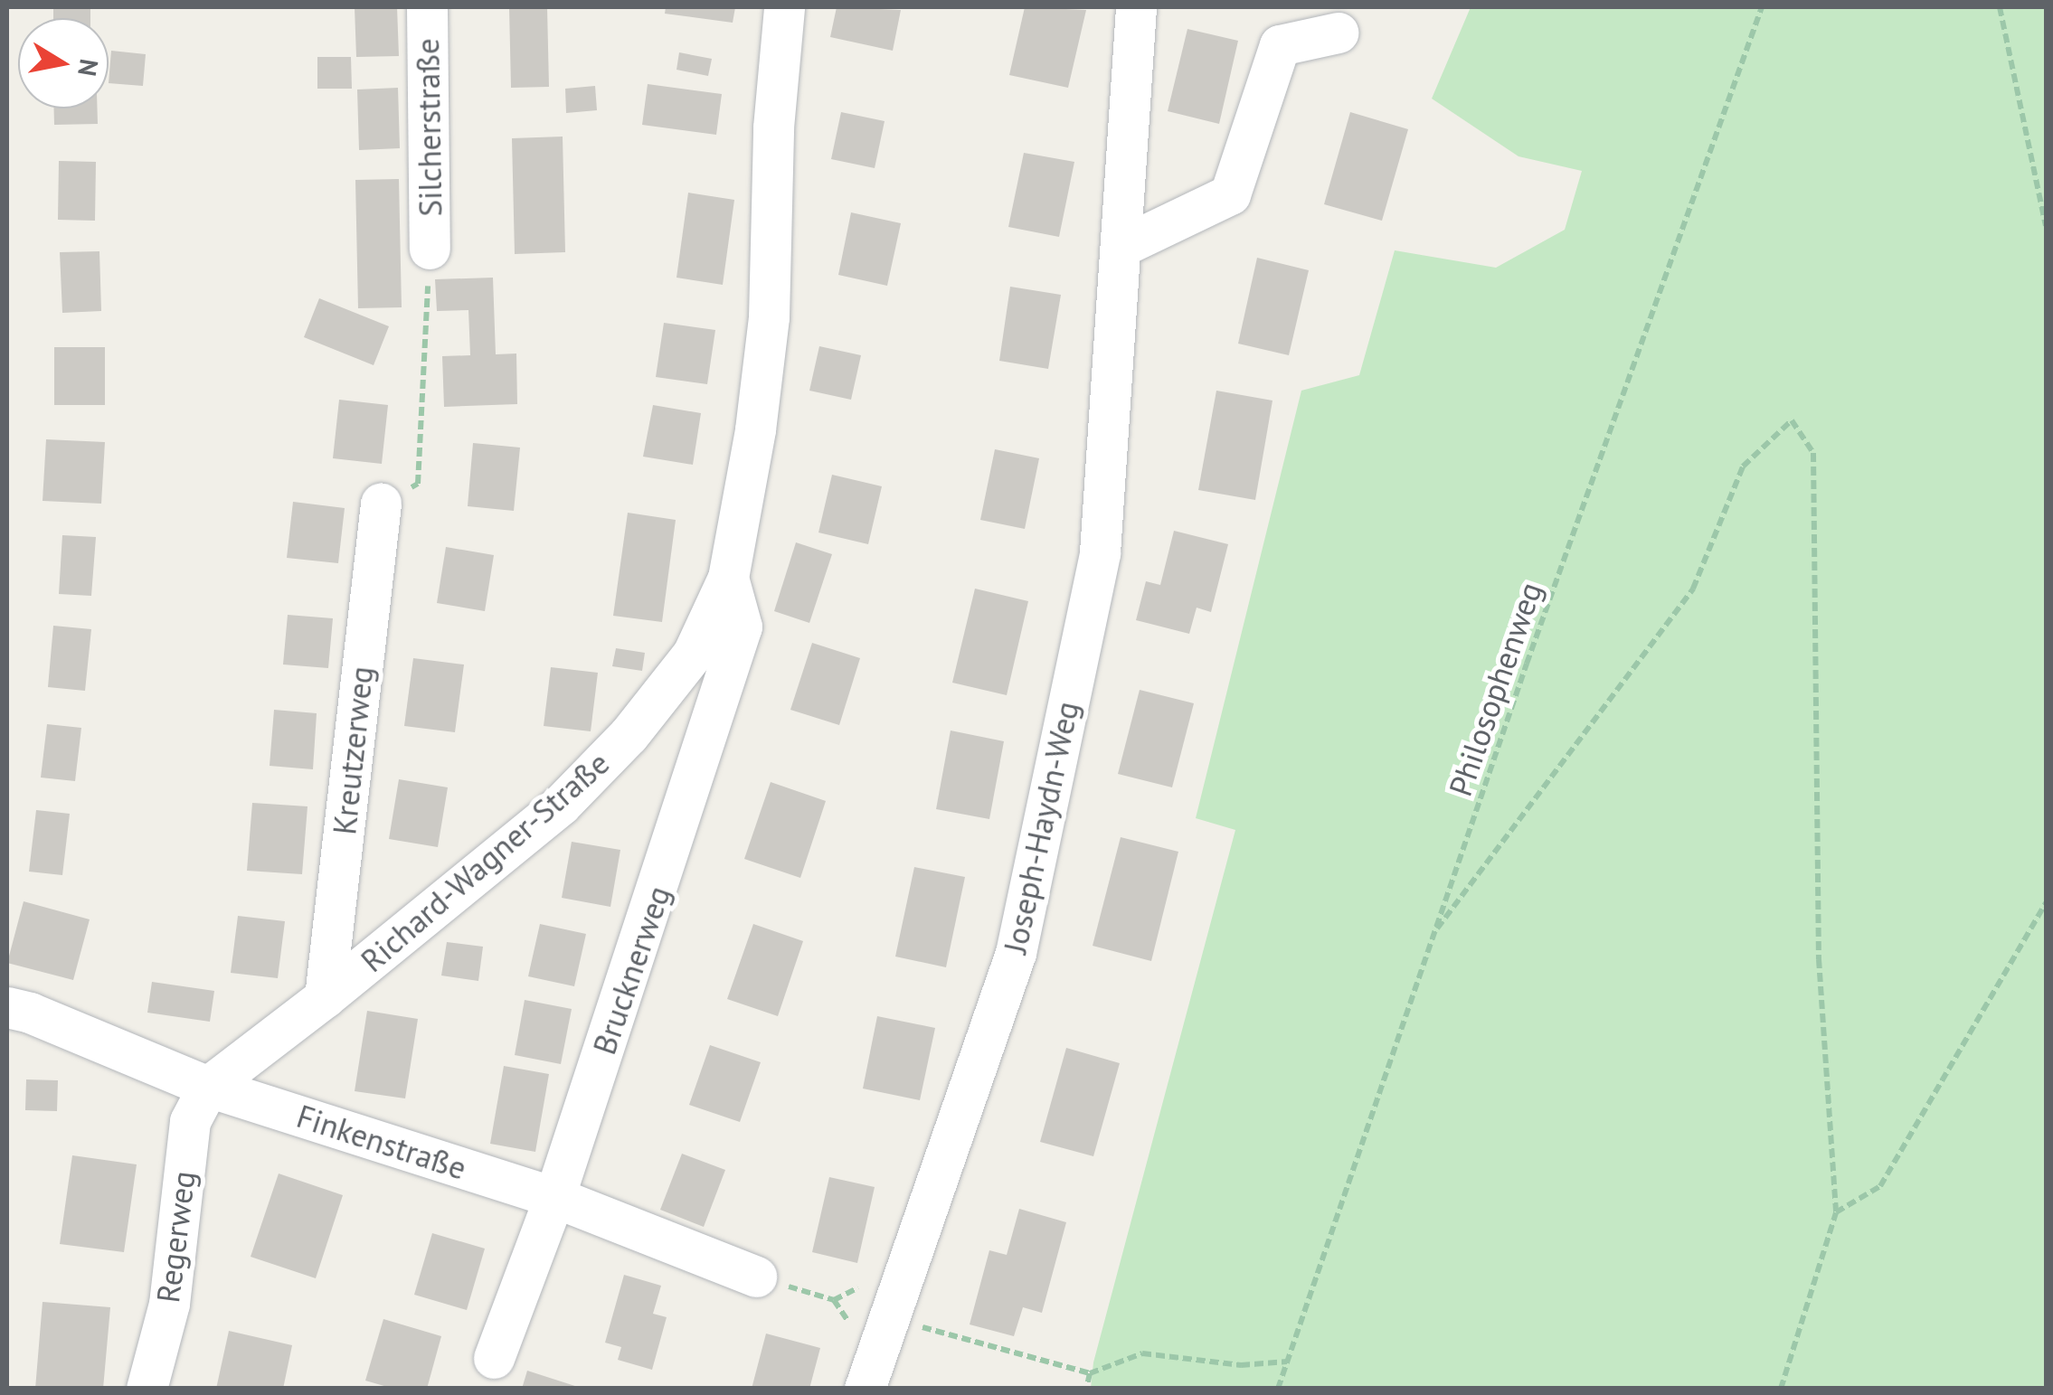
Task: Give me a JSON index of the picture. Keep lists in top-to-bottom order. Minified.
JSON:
{"streets":{"street":["Silcherstraße","Kreutzerweg","Joseph-Haydn-Weg","Richard-Wagner-Straße","Brucknerweg","Finkenstraße","Regerweg"],"path":["Philosophenweg"]},"crossings":[["Kreutzerweg","Richard-Wagner-Straße"],["Richard-Wagner-Straße","Brucknerweg"],["Richard-Wagner-Straße","Finkenstraße"],["Richard-Wagner-Straße","Regerweg"],["Brucknerweg","Finkenstraße"],["Finkenstraße","Regerweg"]],"north":"right"}
